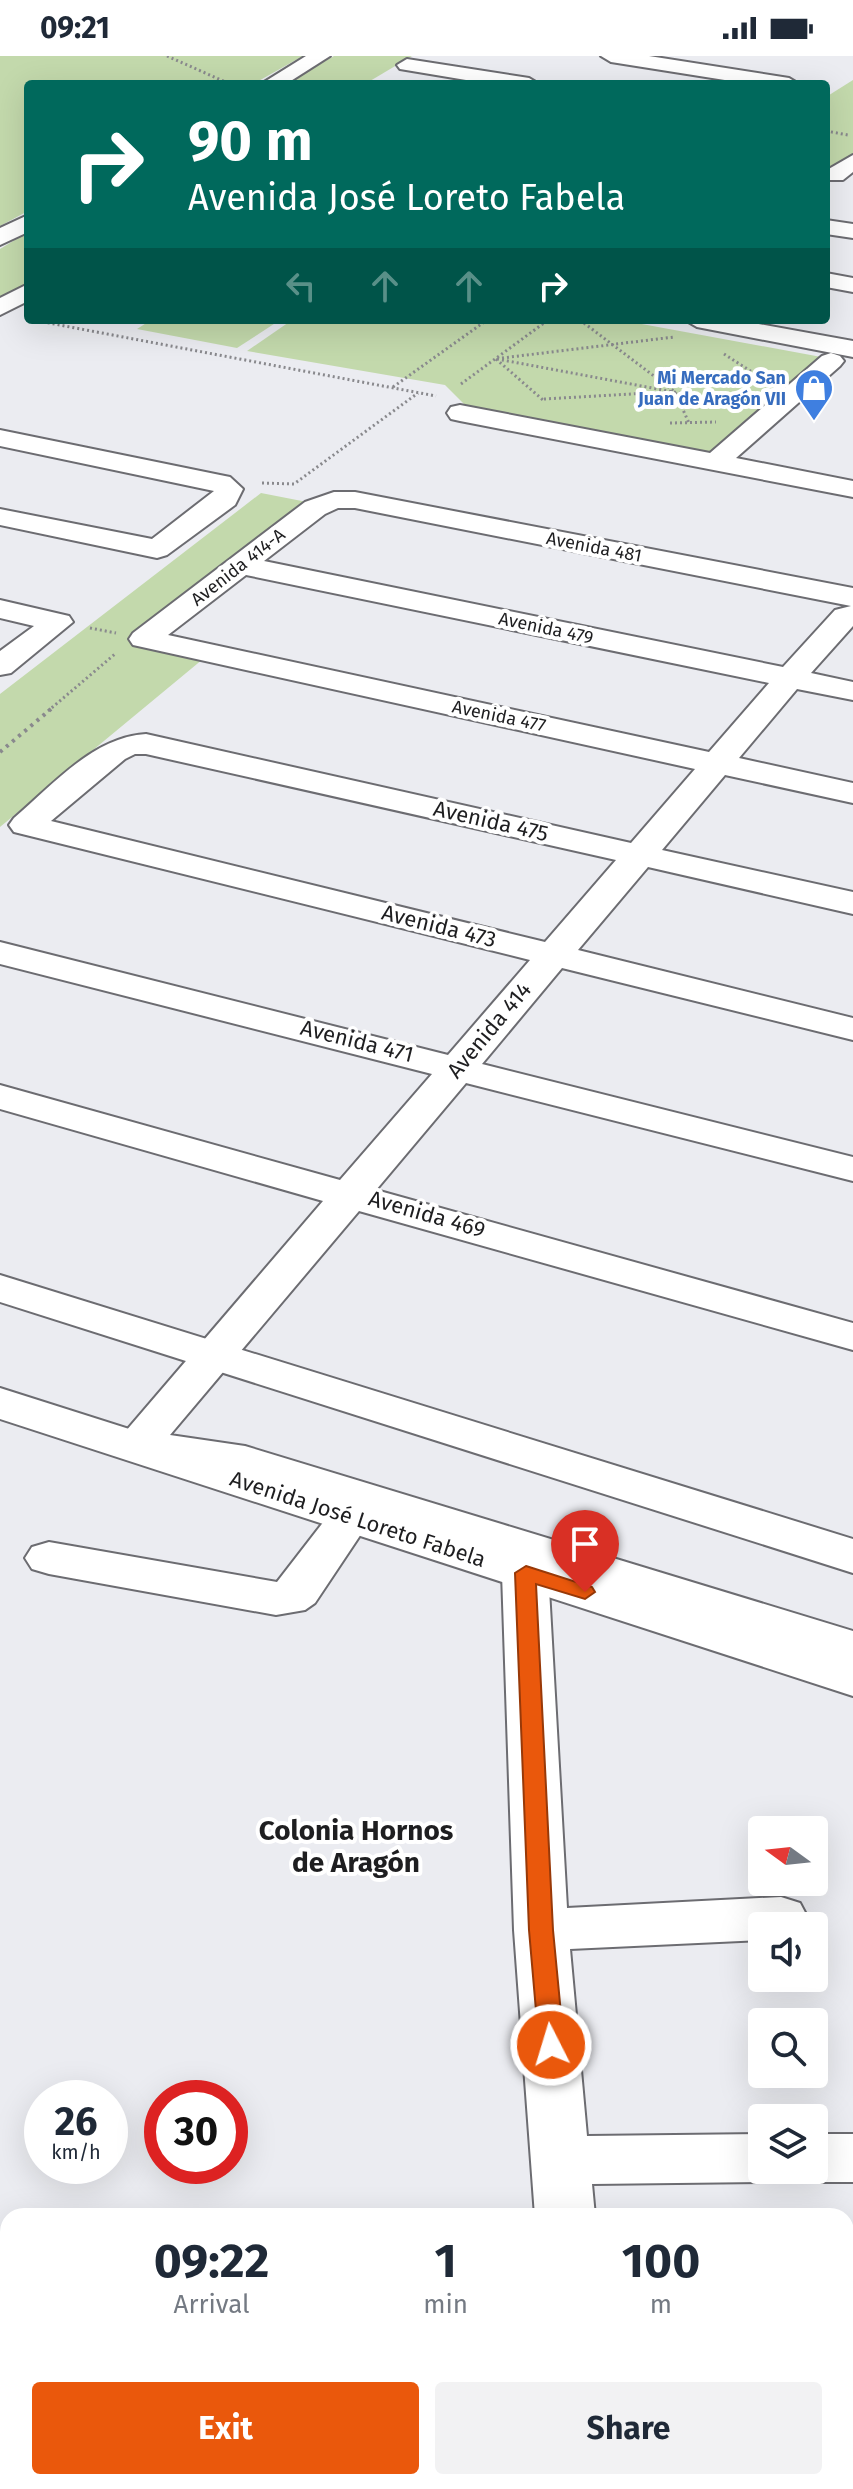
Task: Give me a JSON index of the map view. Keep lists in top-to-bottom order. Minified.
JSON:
{"streets":{"main road":["Avenida José Loreto Fabela"],"street":["Avenida 481","Avenida 414-A","Avenida 479","Avenida 477","Avenida 475","Avenida 473","Avenida 414","Avenida 471","Avenida 469"]},"crossings":[["Avenida 481","Avenida 414-A"],["Avenida 481","Avenida 414"],["Avenida 414-A","Avenida 479"],["Avenida 414-A","Avenida 477"],["Avenida 479","Avenida 414"],["Avenida 477","Avenida 414"],["Avenida 475","Avenida 473"],["Avenida 475","Avenida 414"],["Avenida 473","Avenida 414"],["Avenida 414","Avenida 471"],["Avenida 414","Avenida 469"],["Avenida 414","Avenida José Loreto Fabela"]],"districts":["Colonia Hornos de Aragón"],"places":{"shop":["Mi Mercado San Juan de Aragón VII"]},"north":"left","page":{"status":"09:21","turn":["90 m","Avenida José Loreto Fabela"],"speed":"26 km/h","limit":"30","eta":["09:22","Arrival","1","min","100","m"],"buttons":["Exit","Share"]}}
